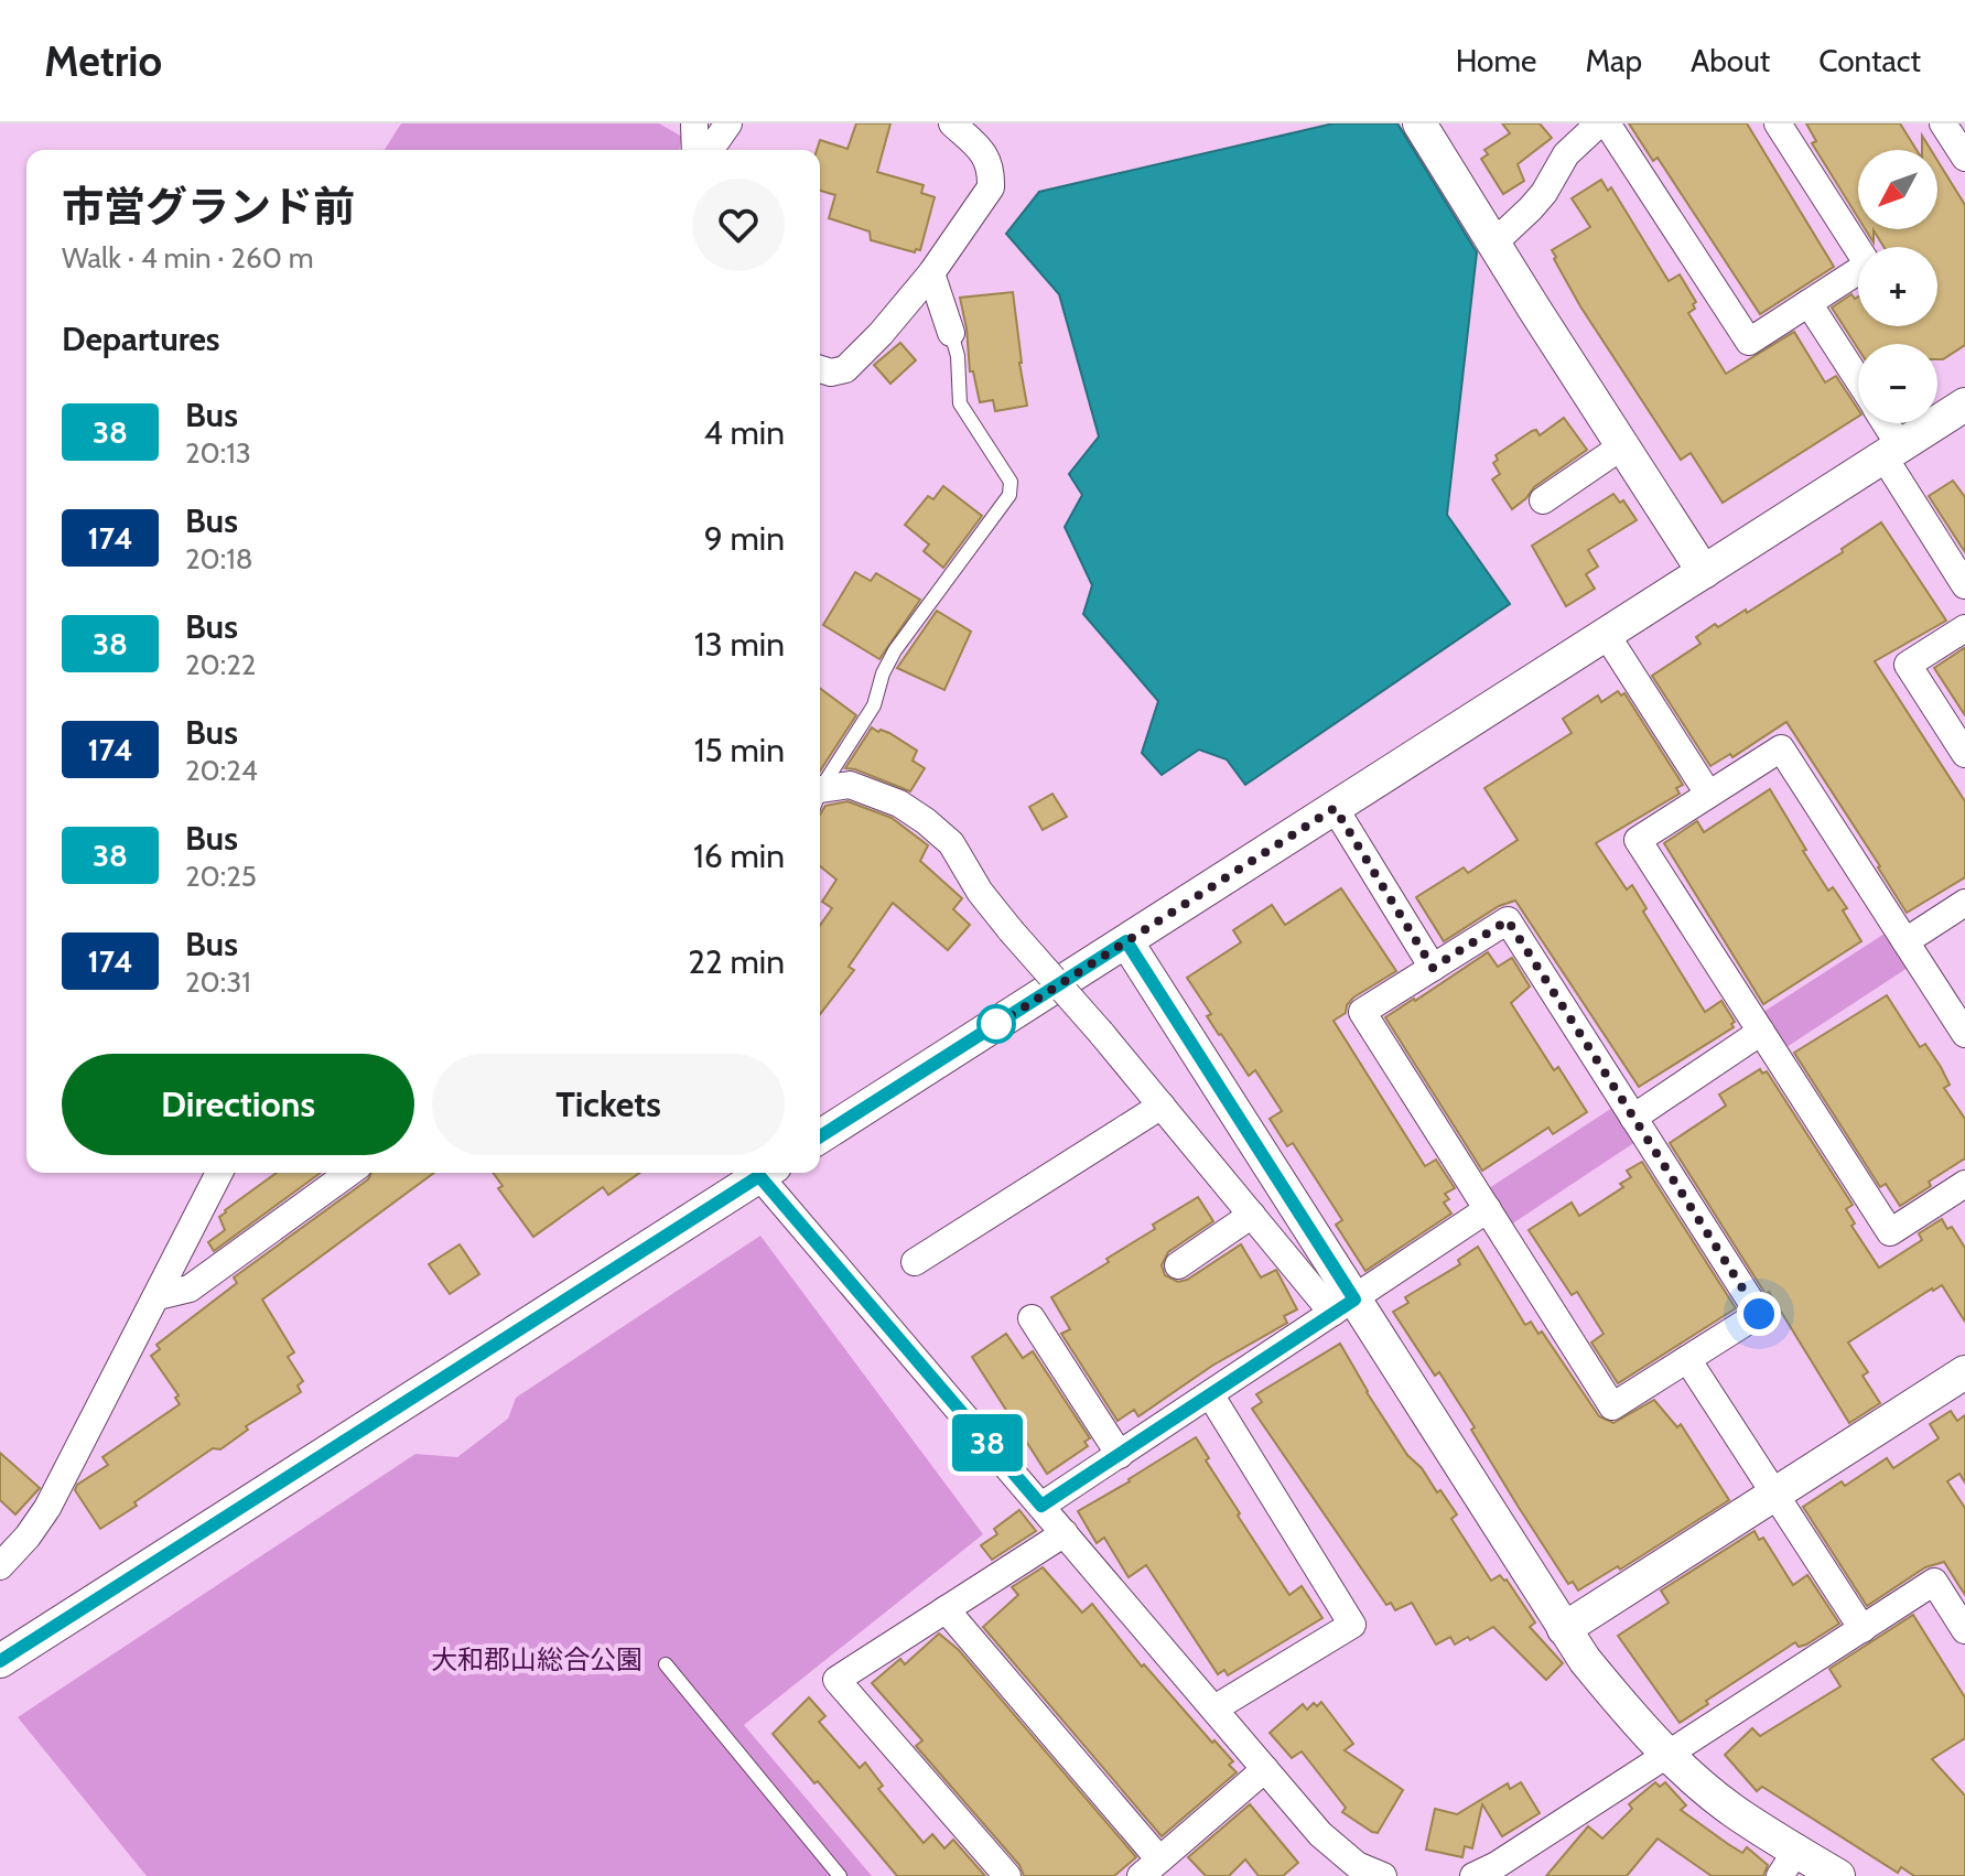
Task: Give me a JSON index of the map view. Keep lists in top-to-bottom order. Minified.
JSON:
{"parks":["大和郡山総合公園"],"lines":["bus line 38"],"north":"bottom left","page":{"header":"Metrio","nav":["Home","Map","About","Contact"],"on_map":"38","map_buttons":["+","−"],"heading":[["市営グランド前","Walk · 4 min · 260 m"],"Departures"],"list":[{"mark":"38","name":"Bus","note":"20:13","value":"4 min"},{"mark":"174","name":"Bus","note":"20:18","value":"9 min"},{"mark":"38","name":"Bus","note":"20:22","value":"13 min"},{"mark":"174","name":"Bus","note":"20:24","value":"15 min"},{"mark":"38","name":"Bus","note":"20:25","value":"16 min"},{"mark":"174","name":"Bus","note":"20:31","value":"22 min"}],"buttons":["Directions","Tickets"]}}
